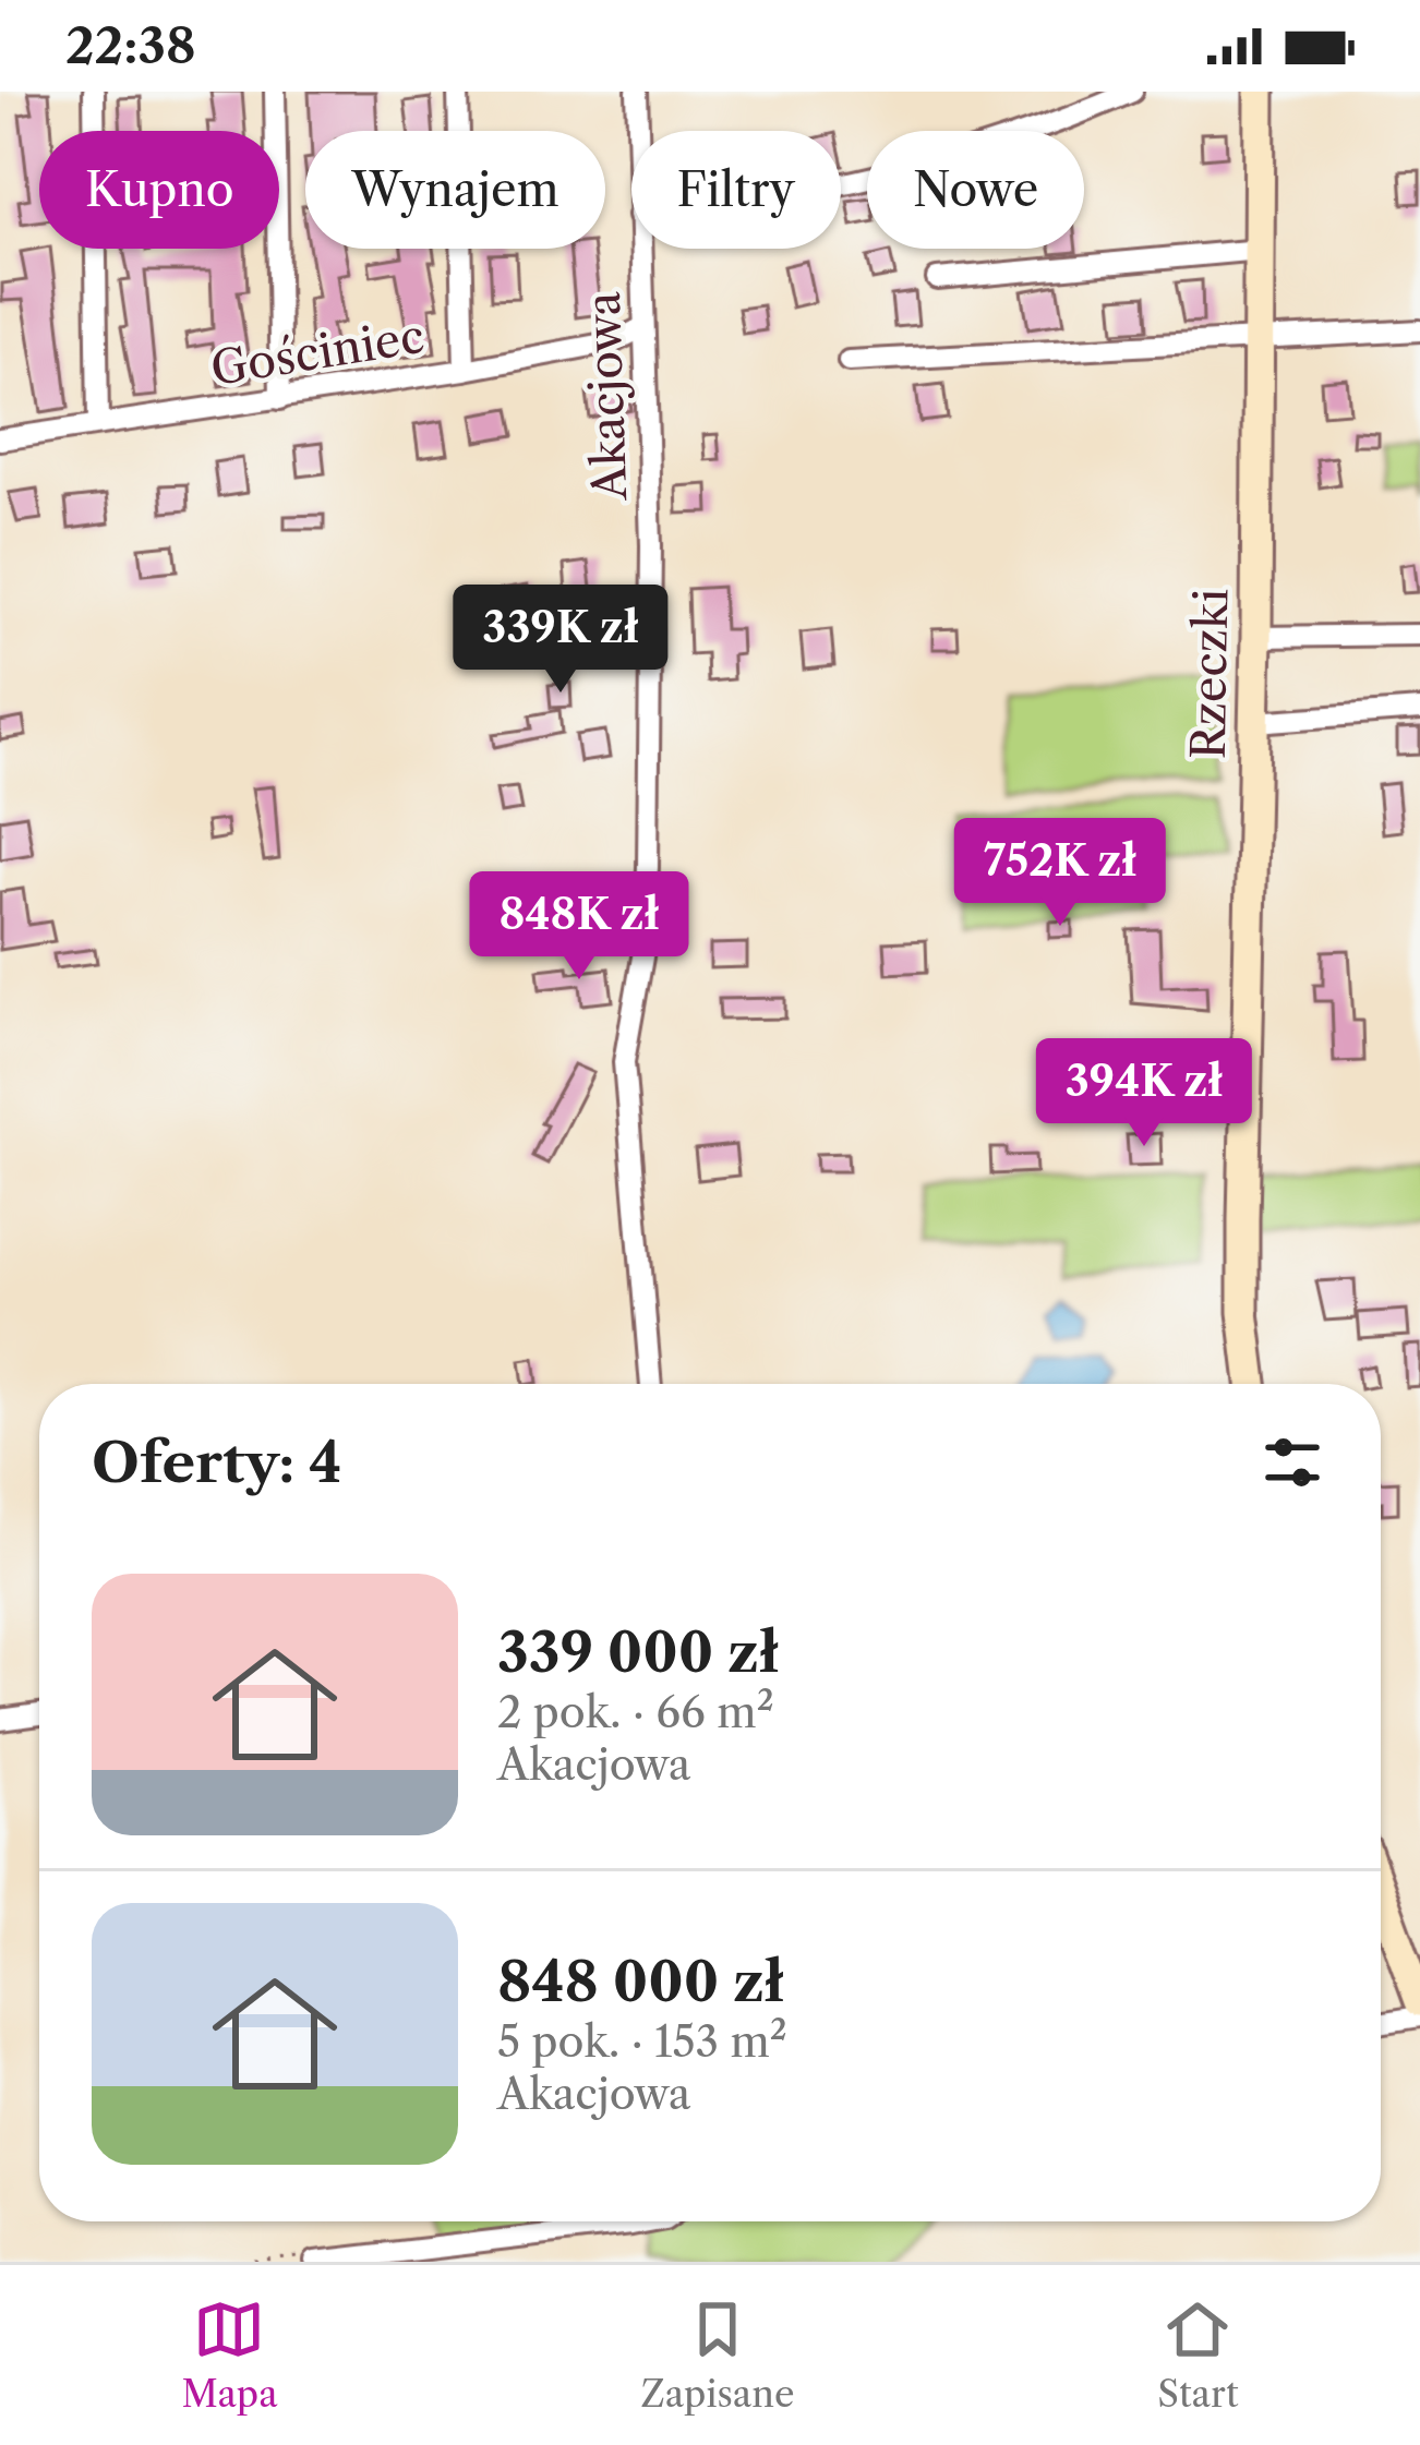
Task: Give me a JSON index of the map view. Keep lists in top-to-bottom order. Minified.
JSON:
{"streets":{"main road":["Rzeczki"],"street":["Gościniec","Akacjowa"]},"crossings":[["Gościniec","Akacjowa"]],"page":{"status":"22:38","chip":["Kupno","Wynajem","Filtry","Nowe"],"price":["339K zł","752K zł","848K zł","394K zł"],"heading":"Oferty: 4","list":[{"name":"339 000 zł","note":"2 pok. · 66 m² · Akacjowa"},{"name":"848 000 zł","note":"5 pok. · 153 m² · Akacjowa"}],"tabs":["Mapa","Zapisane","Start"]}}
